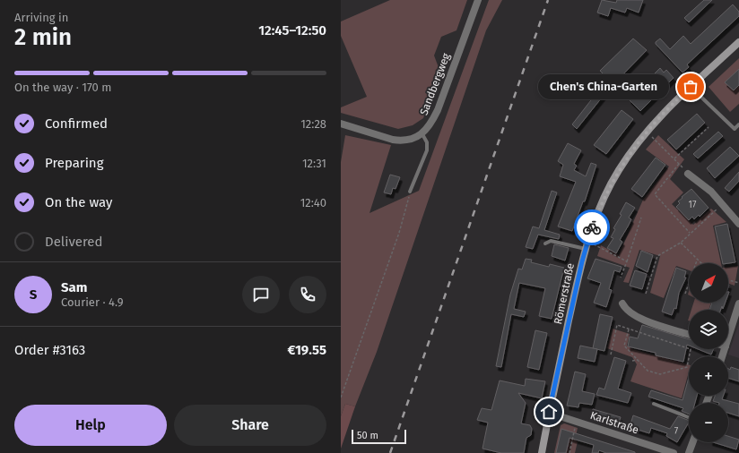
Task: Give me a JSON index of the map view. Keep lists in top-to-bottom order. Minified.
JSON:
{"streets":{"main road":["Römerstraße"],"street":["Sandbergweg","Karlstraße"]},"crossings":[["Römerstraße","Karlstraße"]],"places":["Chen's China-Garten"],"house_numbers":["17","7"],"scale_bar":"50 m","north":"top right","page":{"heading":["2 min","Arriving in","12:45–12:50"],"panel":["Sam","Courier · 4.9","Order #3163","€19.55"],"bar":"On the way · 170 m","bubble":"Chen's China-Garten","list":[["Confirmed","12:28"],["Preparing","12:31"],["On the way","12:40"],"Delivered"],"map_buttons":["+","−"],"round":"S","buttons":["Help","Share"],"scale":"50 m"}}
